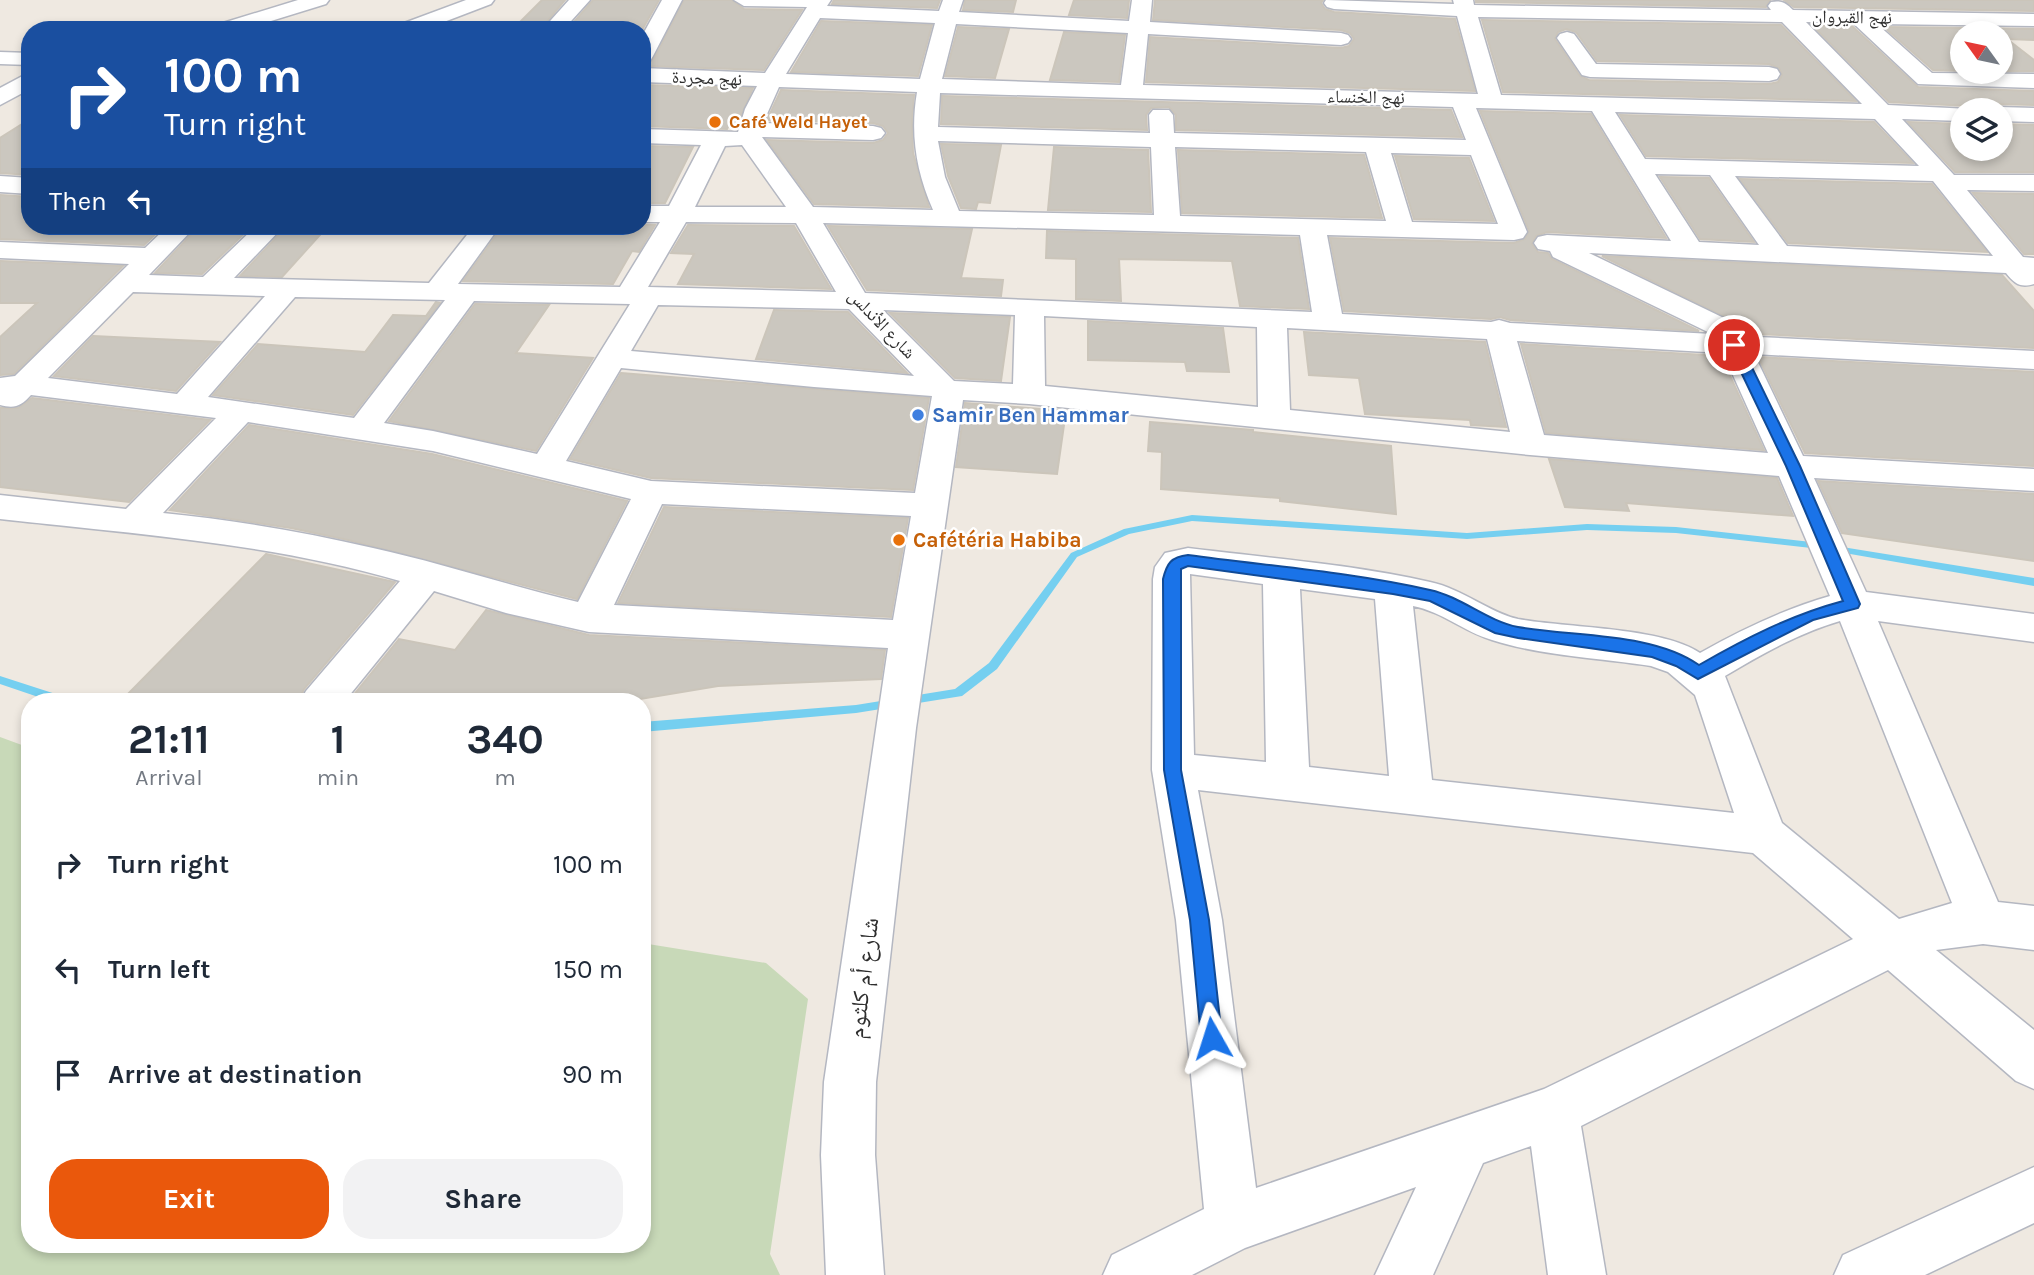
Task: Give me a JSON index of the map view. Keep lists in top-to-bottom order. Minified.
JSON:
{"streets":{"street":["نهج القيروان","نهج مجردة","نهج الخنساء","شارع الأندلس","شارع أم كلثوم"]},"crossings":[["نهج مجردة","نهج الخنساء"]],"places":["Café Weld Hayet","Samir Ben Hammar","Cafétéria Habiba"],"north":"top left","page":{"turn":["100 m","Turn right"],"then":"Then","eta":["21:11","Arrival","1","min","340","m"],"list":[{"name":"Turn right","value":"100 m"},{"name":"Turn left","value":"150 m"},{"name":"Arrive at destination","value":"90 m"}],"buttons":["Exit","Share"]}}
